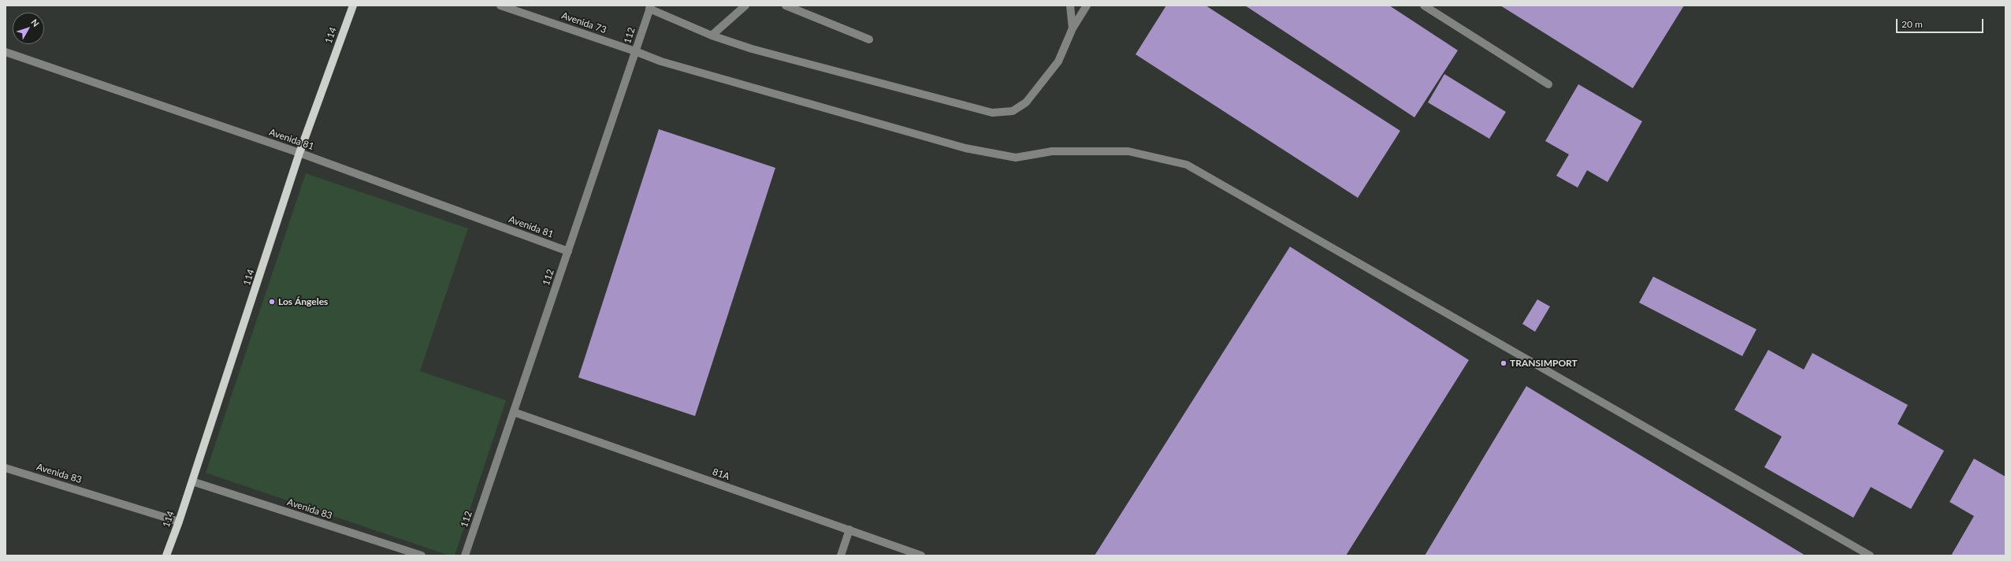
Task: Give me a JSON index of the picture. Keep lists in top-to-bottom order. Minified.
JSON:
{"streets":{"main road":["114"],"street":["Avenida 73","112","Avenida 81","Avenida 83","81A"]},"crossings":[["Avenida 73","112"],["114","Avenida 81"],["114","Avenida 83"],["112","Avenida 81"],["112","81A"]],"places":["Los Ángeles","TRANSIMPORT"],"scale_bar":"20 m","north":"top right"}
